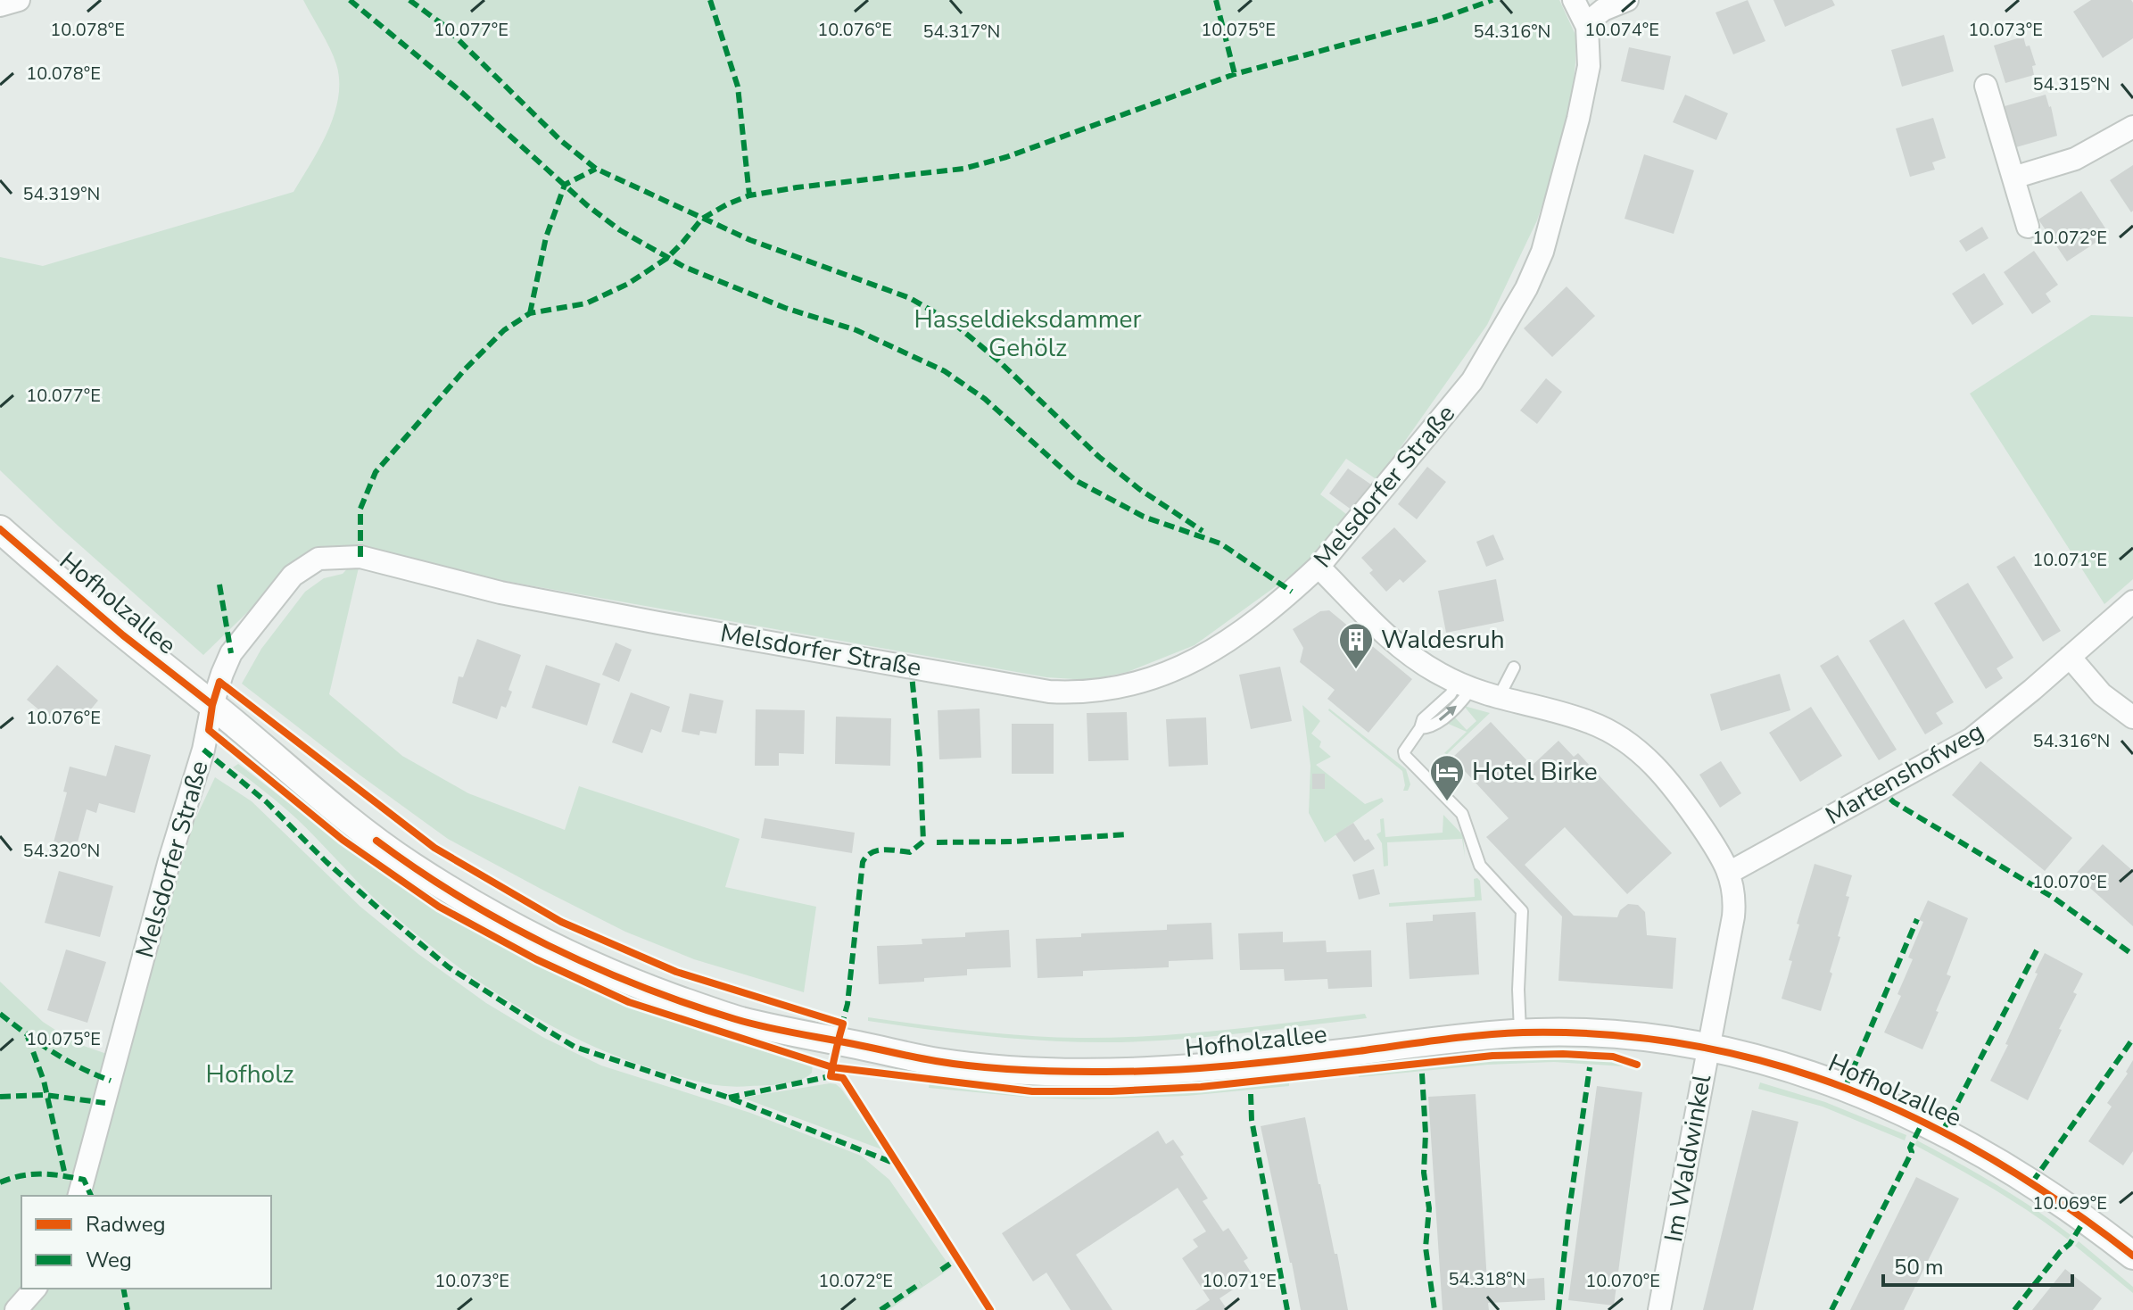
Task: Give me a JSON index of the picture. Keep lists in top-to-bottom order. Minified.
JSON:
{"streets":{"street":["Melsdorfer Straße","Hofholzallee","Martenshofweg","Im Waldwinkel"]},"crossings":[["Melsdorfer Straße","Hofholzallee"],["Hofholzallee","Im Waldwinkel"]],"parks":["Hasseldieksdammer Gehölz","Hofholz"],"places":{"building":["Waldesruh"],"hotel":["Hotel Birke"]},"legend":["Radweg","Weg"],"scale_bar":"50 m","coordinates":["10.078°E","10.077°E","10.076°E","10.075°E","10.074°E","10.073°E","54.317°N","54.316°N","54.315°N","54.319°N","10.072°E","10.071°E","54.320°N","10.070°E","10.069°E","54.318°N"]}
